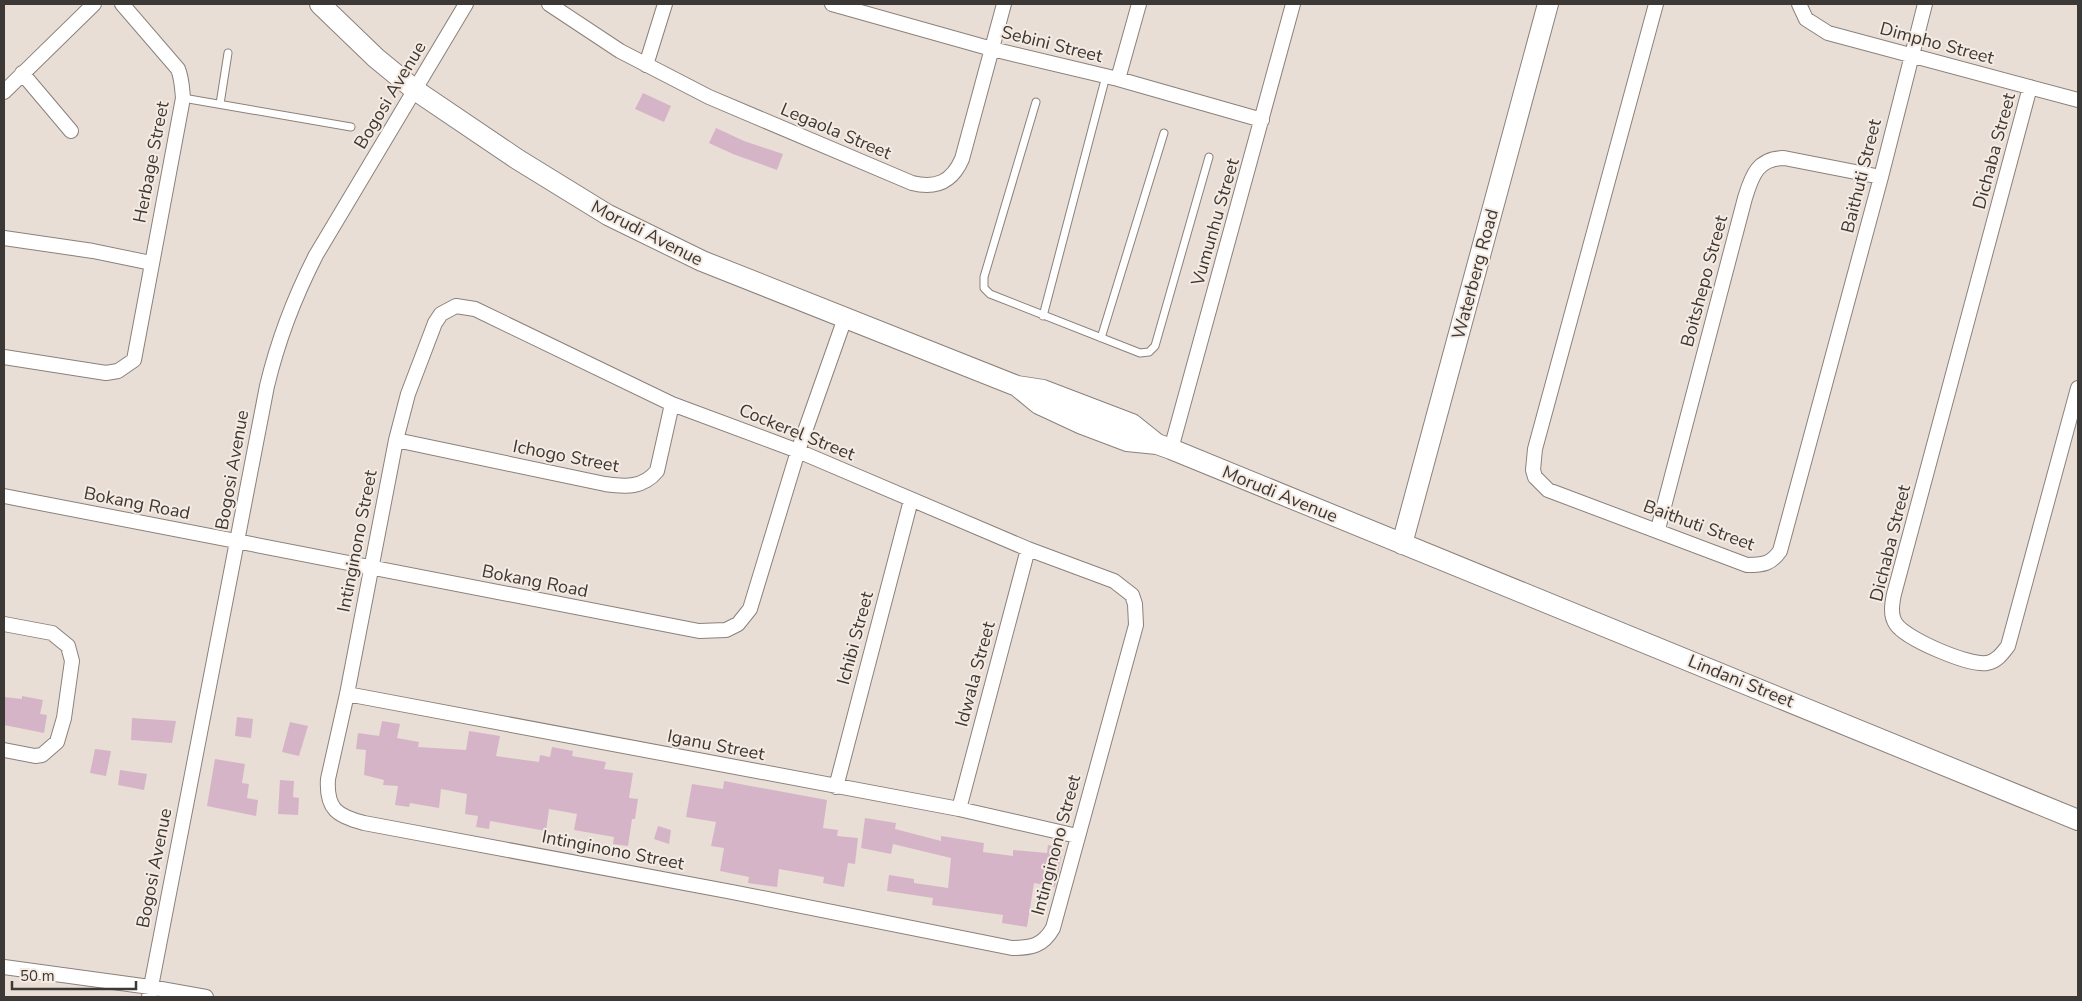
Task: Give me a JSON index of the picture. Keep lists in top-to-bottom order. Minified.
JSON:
{"streets":{"street":["Dimpho Street","Sebini Street","Bogosi Avenue","Legaola Street","Dichaba Street","Herbage Street","Baithuti Street","Vumunhu Street","Morudi Avenue","Waterberg Road","Boitshepo Street","Cockerel Street","Ichogo Street","Bokang Road","Intinginono Street","Ichibi Street","Idwala Street","Lindani Street","Iganu Street"]},"crossings":[["Dimpho Street","Dichaba Street"],["Dimpho Street","Baithuti Street"],["Sebini Street","Legaola Street"],["Sebini Street","Vumunhu Street"],["Bogosi Avenue","Morudi Avenue"],["Bogosi Avenue","Bokang Road"],["Baithuti Street","Boitshepo Street"],["Vumunhu Street","Morudi Avenue"],["Morudi Avenue","Waterberg Road"],["Morudi Avenue","Bokang Road"],["Morudi Avenue","Lindani Street"],["Waterberg Road","Lindani Street"],["Cockerel Street","Ichogo Street"],["Cockerel Street","Bokang Road"],["Cockerel Street","Intinginono Street"],["Cockerel Street","Ichibi Street"],["Cockerel Street","Idwala Street"],["Ichogo Street","Intinginono Street"],["Bokang Road","Intinginono Street"],["Intinginono Street","Iganu Street"],["Ichibi Street","Iganu Street"],["Idwala Street","Iganu Street"]],"scale_bar":"50 m"}
